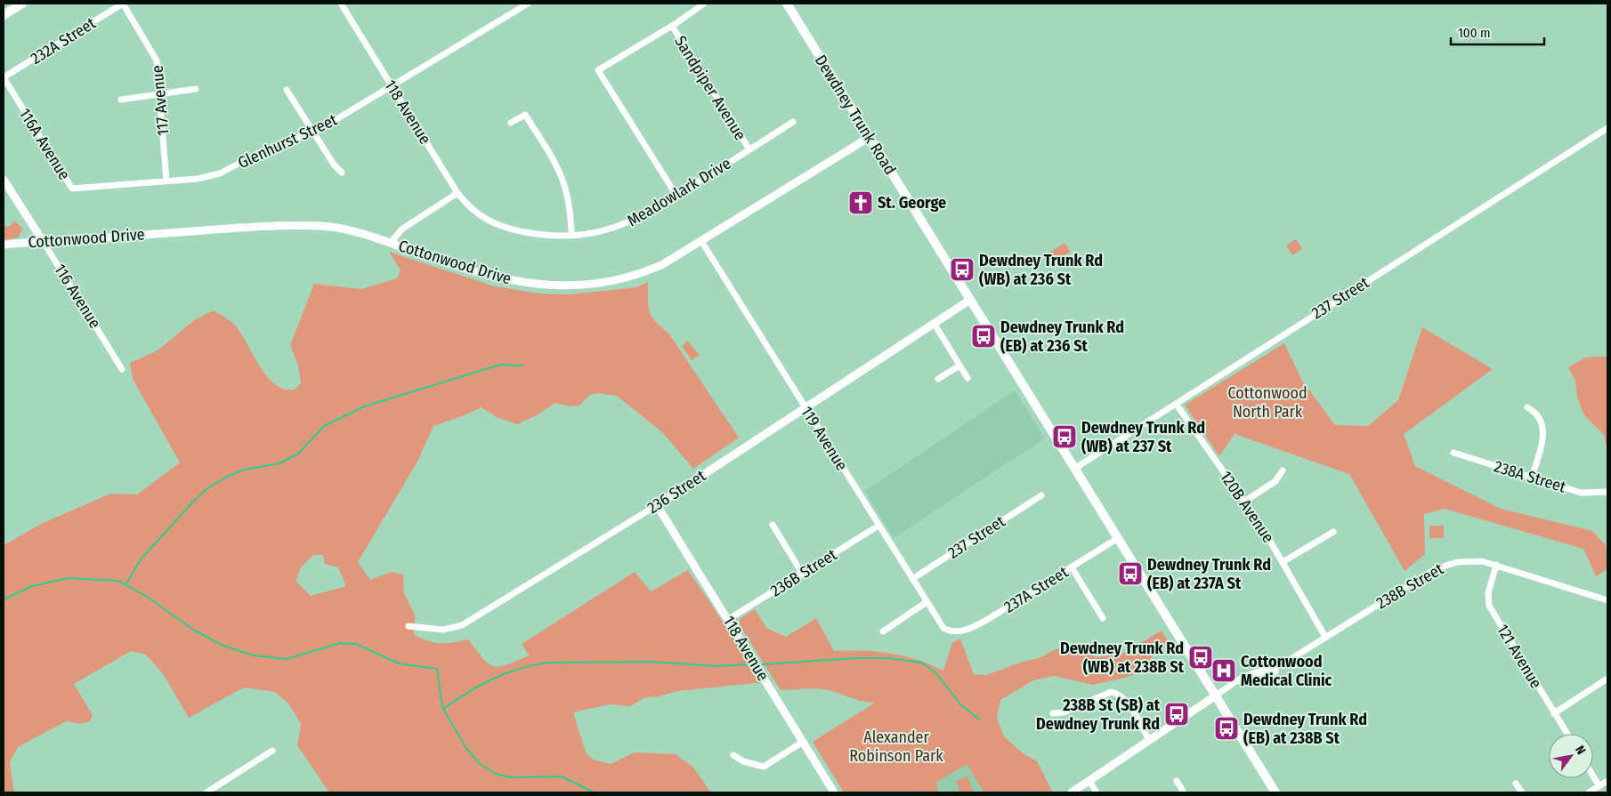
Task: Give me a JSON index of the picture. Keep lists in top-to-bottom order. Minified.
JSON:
{"streets":{"main road":["Dewdney Trunk Road"],"street":["232A Street","Sandpiper Avenue","117 Avenue","118 Avenue","Glenhurst Street","116A Avenue","Meadowlark Drive","Cottonwood Drive","116 Avenue","237 Street","119 Avenue","238A Street","236 Street","120B Avenue","236B Street","238B Street","237A Street","121 Avenue"]},"crossings":[["232A Street","117 Avenue"],["232A Street","116A Avenue"],["Sandpiper Avenue","Meadowlark Drive"],["117 Avenue","Glenhurst Street"],["118 Avenue","Glenhurst Street"],["118 Avenue","Meadowlark Drive"],["118 Avenue","236 Street"],["118 Avenue","236B Street"],["Dewdney Trunk Road","Cottonwood Drive"],["Dewdney Trunk Road","237 Street"],["Dewdney Trunk Road","236 Street"],["Dewdney Trunk Road","238B Street"],["Dewdney Trunk Road","237A Street"],["Glenhurst Street","116A Avenue"],["Cottonwood Drive","116 Avenue"],["Cottonwood Drive","119 Avenue"],["237 Street","119 Avenue"],["237 Street","120B Avenue"],["119 Avenue","236 Street"],["119 Avenue","236B Street"],["119 Avenue","237A Street"],["120B Avenue","238B Street"],["238B Street","121 Avenue"]],"parks":["Cottonwood North Park","Alexander Robinson Park"],"places":{"church":["St. George"],"bus stop":["Dewdney Trunk Rd (WB) at 236 St","Dewdney Trunk Rd (EB) at 236 St","Dewdney Trunk Rd (WB) at 237 St","Dewdney Trunk Rd (EB) at 237A St","Dewdney Trunk Rd (WB) at 238B St","238B St (SB) at Dewdney Trunk Rd","Dewdney Trunk Rd (EB) at 238B St"],"hospital":["Cottonwood Medical Clinic"]},"scale_bar":"100 m","north":"top right"}
